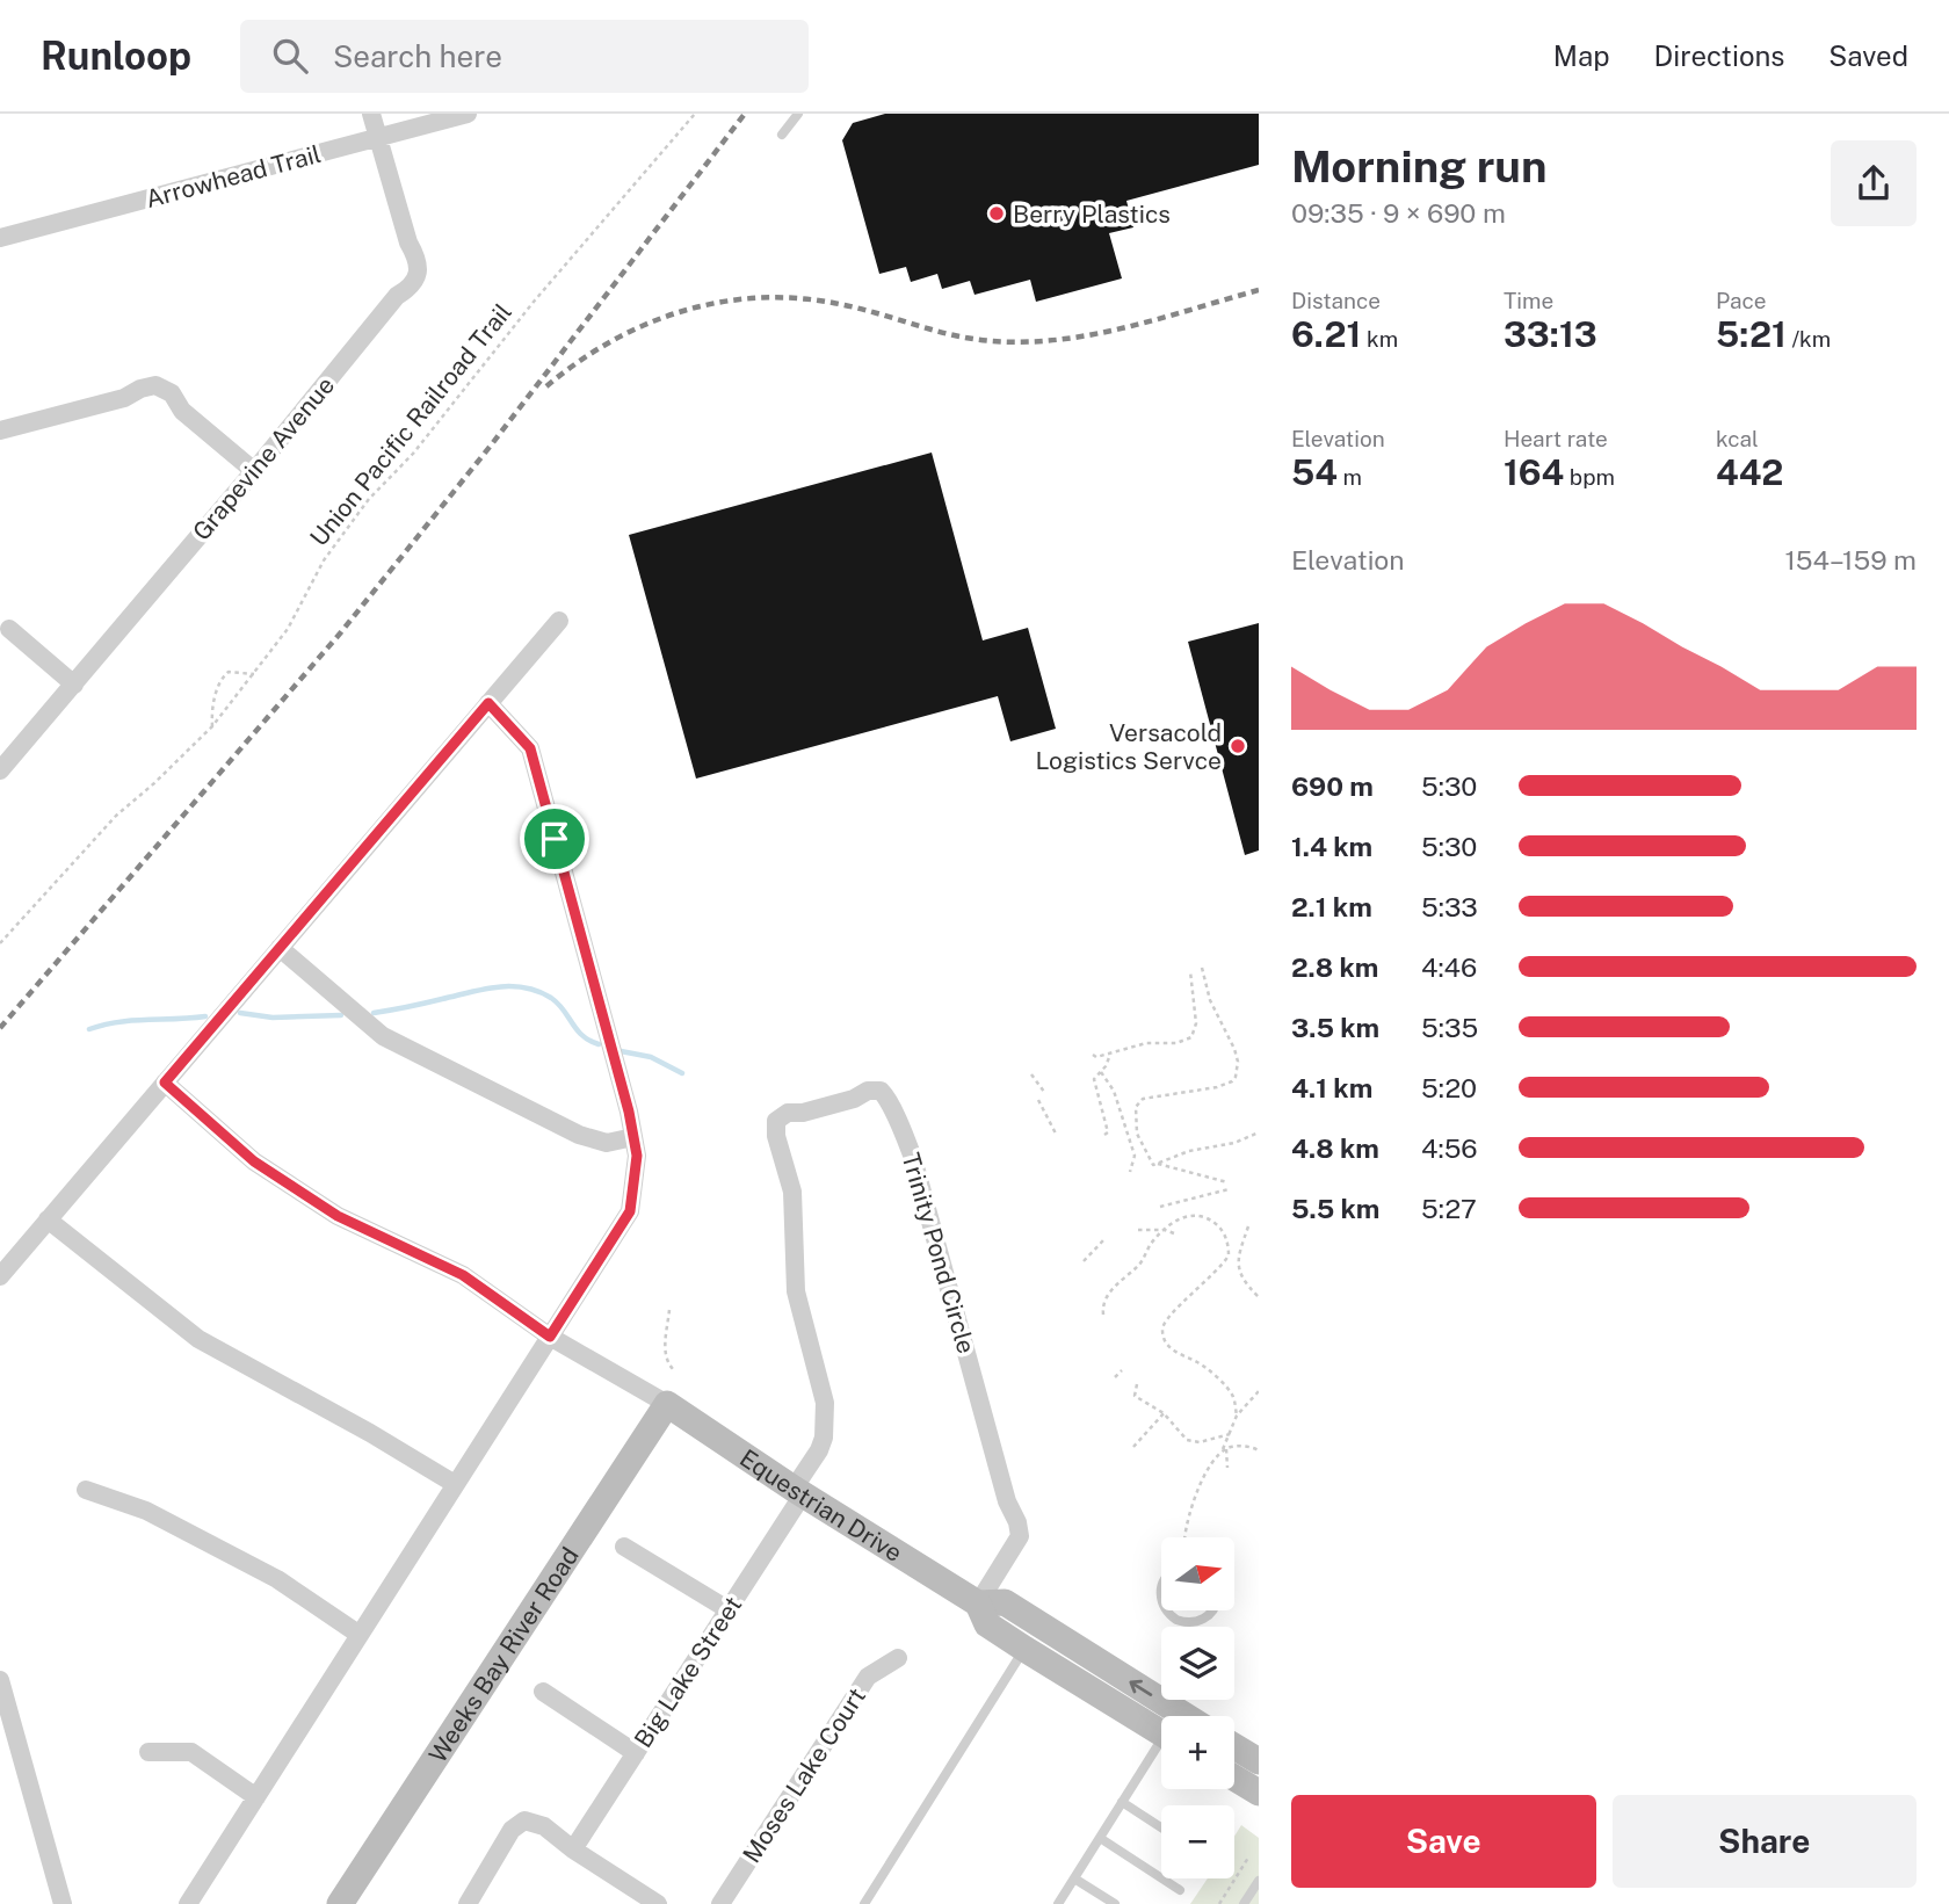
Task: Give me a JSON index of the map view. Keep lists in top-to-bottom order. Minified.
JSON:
{"streets":{"street":["Arrowhead Trail","Grapevine Avenue","Trinity Pond Circle","Equestrian Drive","Weeks Bay River Road","Big Lake Street","Moses Lake Court"],"path":["Union Pacific Railroad Trail"]},"crossings":[["Arrowhead Trail","Grapevine Avenue"],["Trinity Pond Circle","Equestrian Drive"],["Trinity Pond Circle","Big Lake Street"],["Equestrian Drive","Weeks Bay River Road"],["Equestrian Drive","Big Lake Street"]],"places":["Berry Plastics","Versacold Logistics Servce"],"north":"right","page":{"header":"Runloop","search":"Search here","nav":["Map","Directions","Saved"],"heading":["Morning run","09:35 · 9 × 690 m"],"stats":[["Distance","6.21 km"],["Time","33:13"],["Pace","5:21 /km"],["Elevation","54 m"],["Heart rate","164 bpm"],["kcal","442"]],"chart":["Elevation","154–159 m"],"list":[{"name":"690 m","note":"5:30"},{"name":"1.4 km","note":"5:30"},{"name":"2.1 km","note":"5:33"},{"name":"2.8 km","note":"4:46"},{"name":"3.5 km","note":"5:35"},{"name":"4.1 km","note":"5:20"},{"name":"4.8 km","note":"4:56"},{"name":"5.5 km","note":"5:27"}],"map_buttons":["+","−"],"buttons":["Save","Share"]}}
